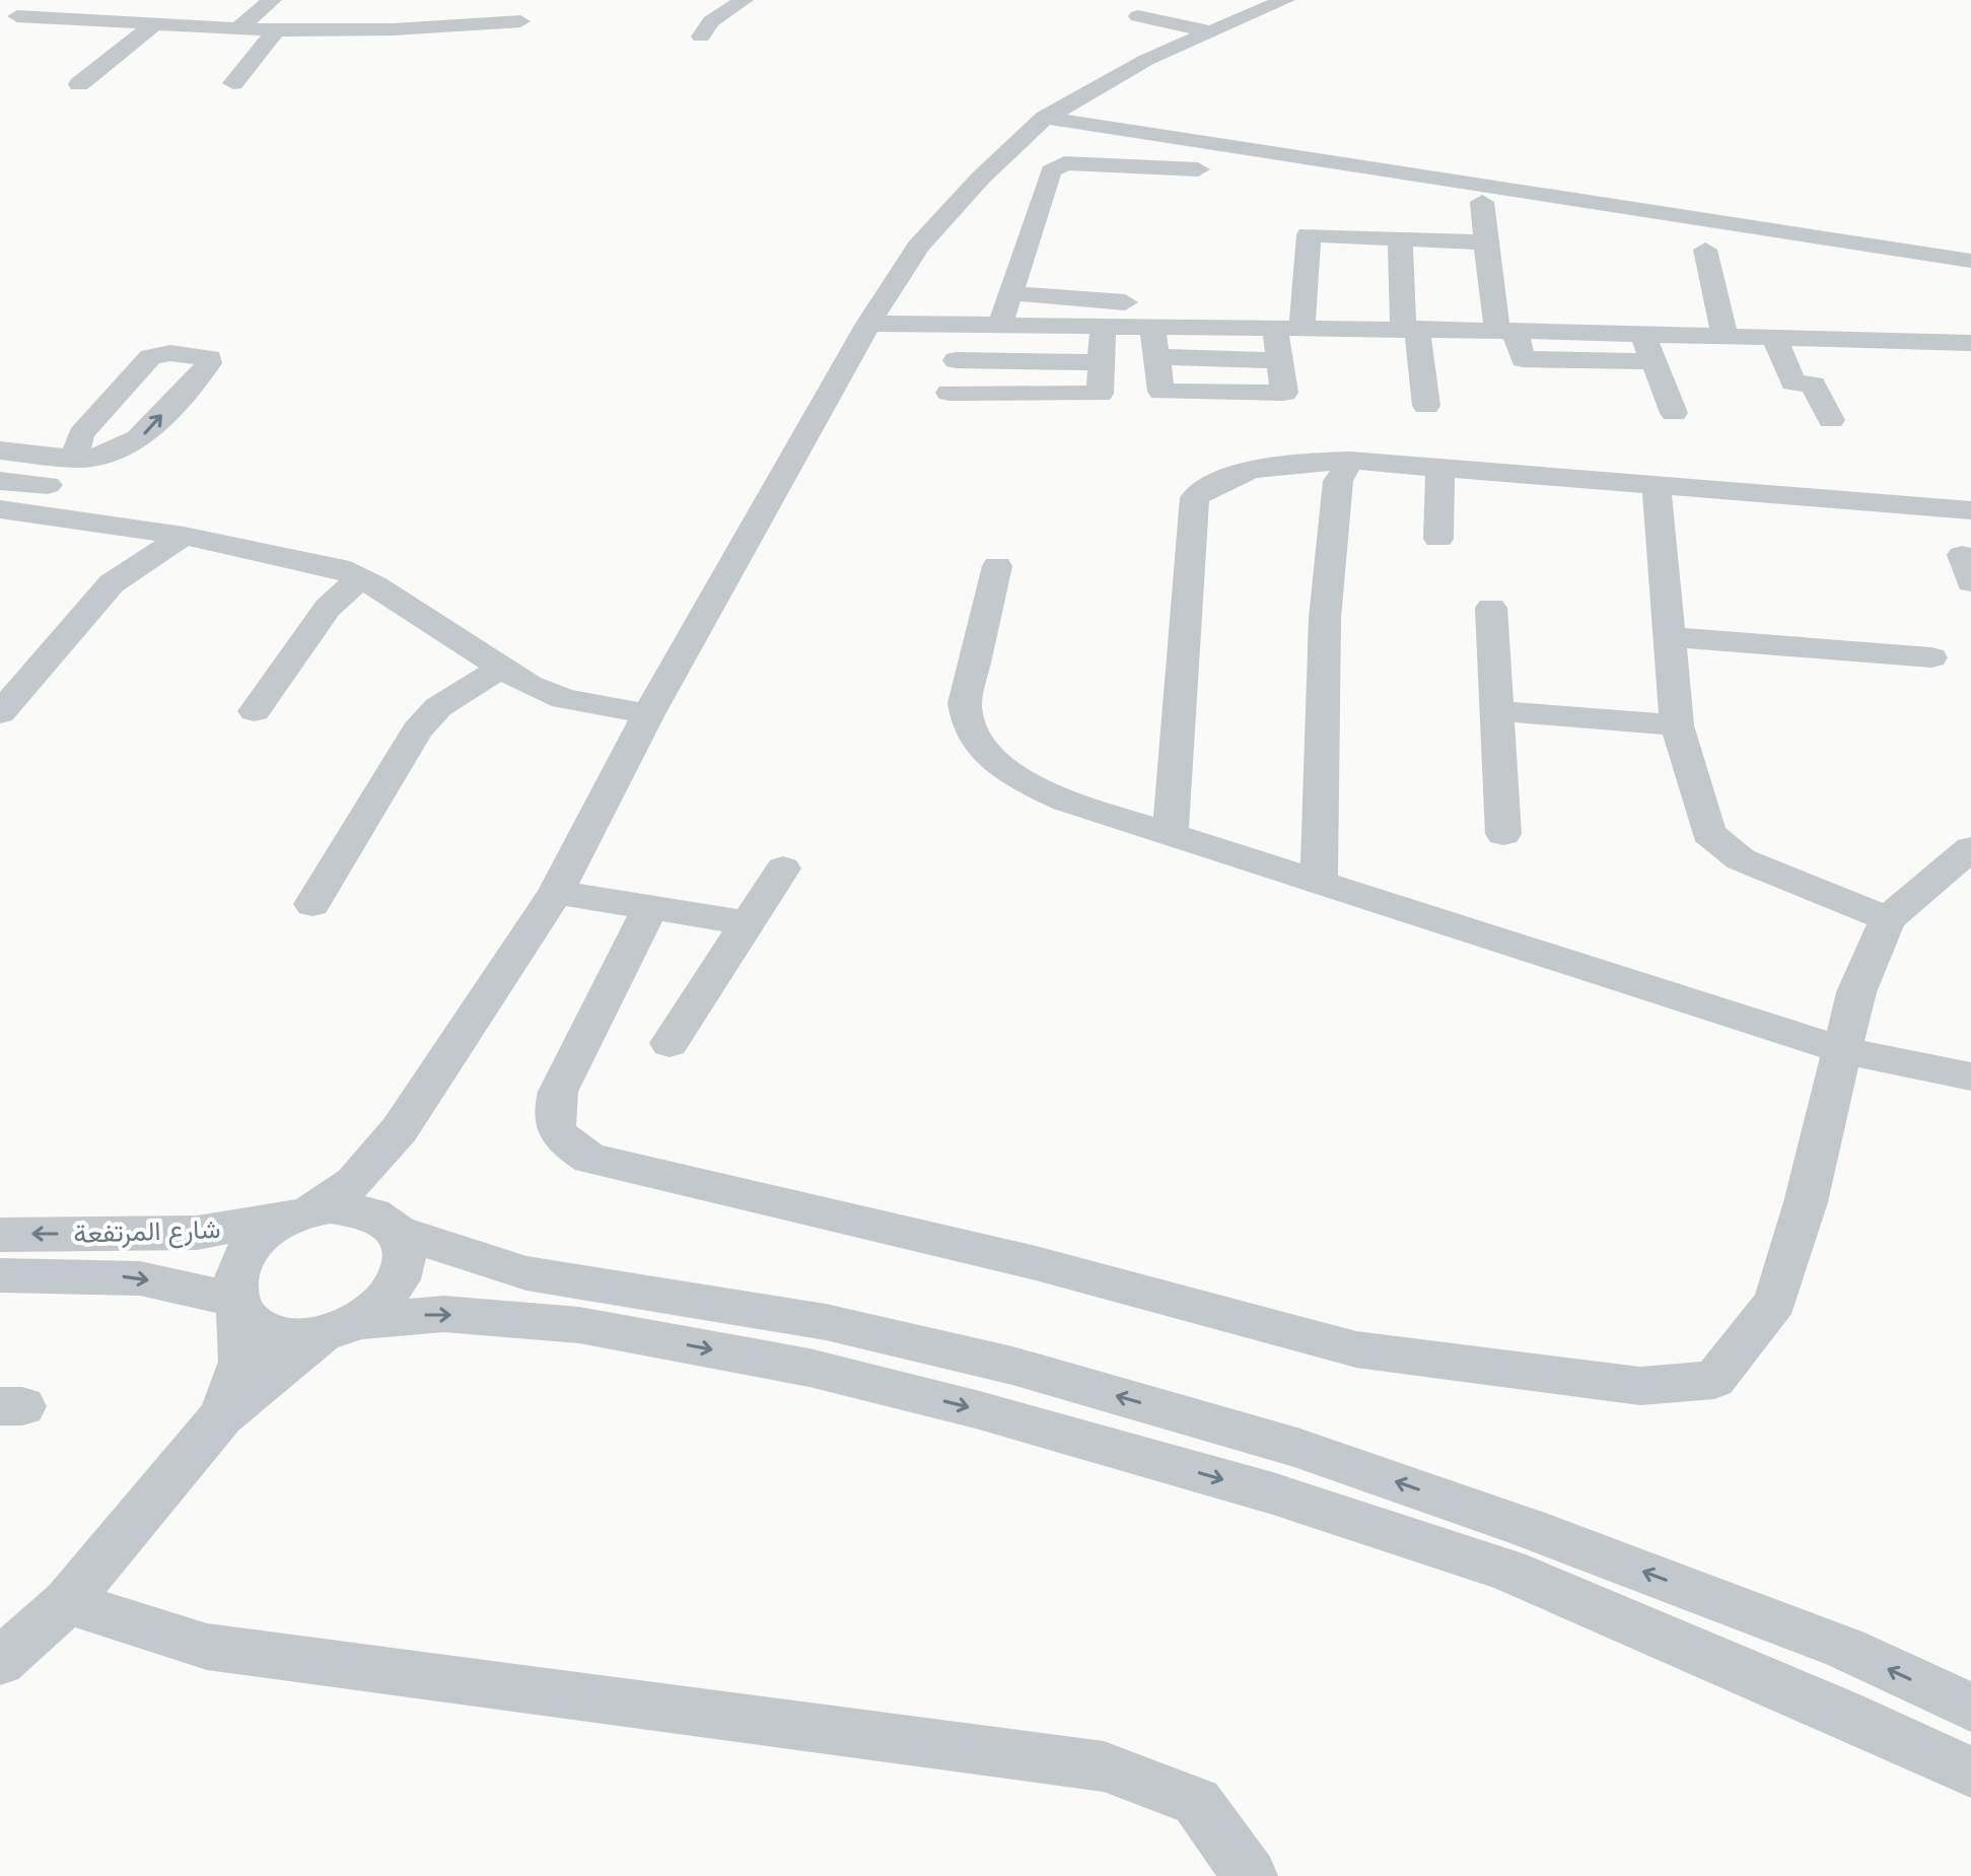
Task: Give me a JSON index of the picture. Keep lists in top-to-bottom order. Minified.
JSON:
{"streets":{"lane":["شارع المرتفعة"]}}
